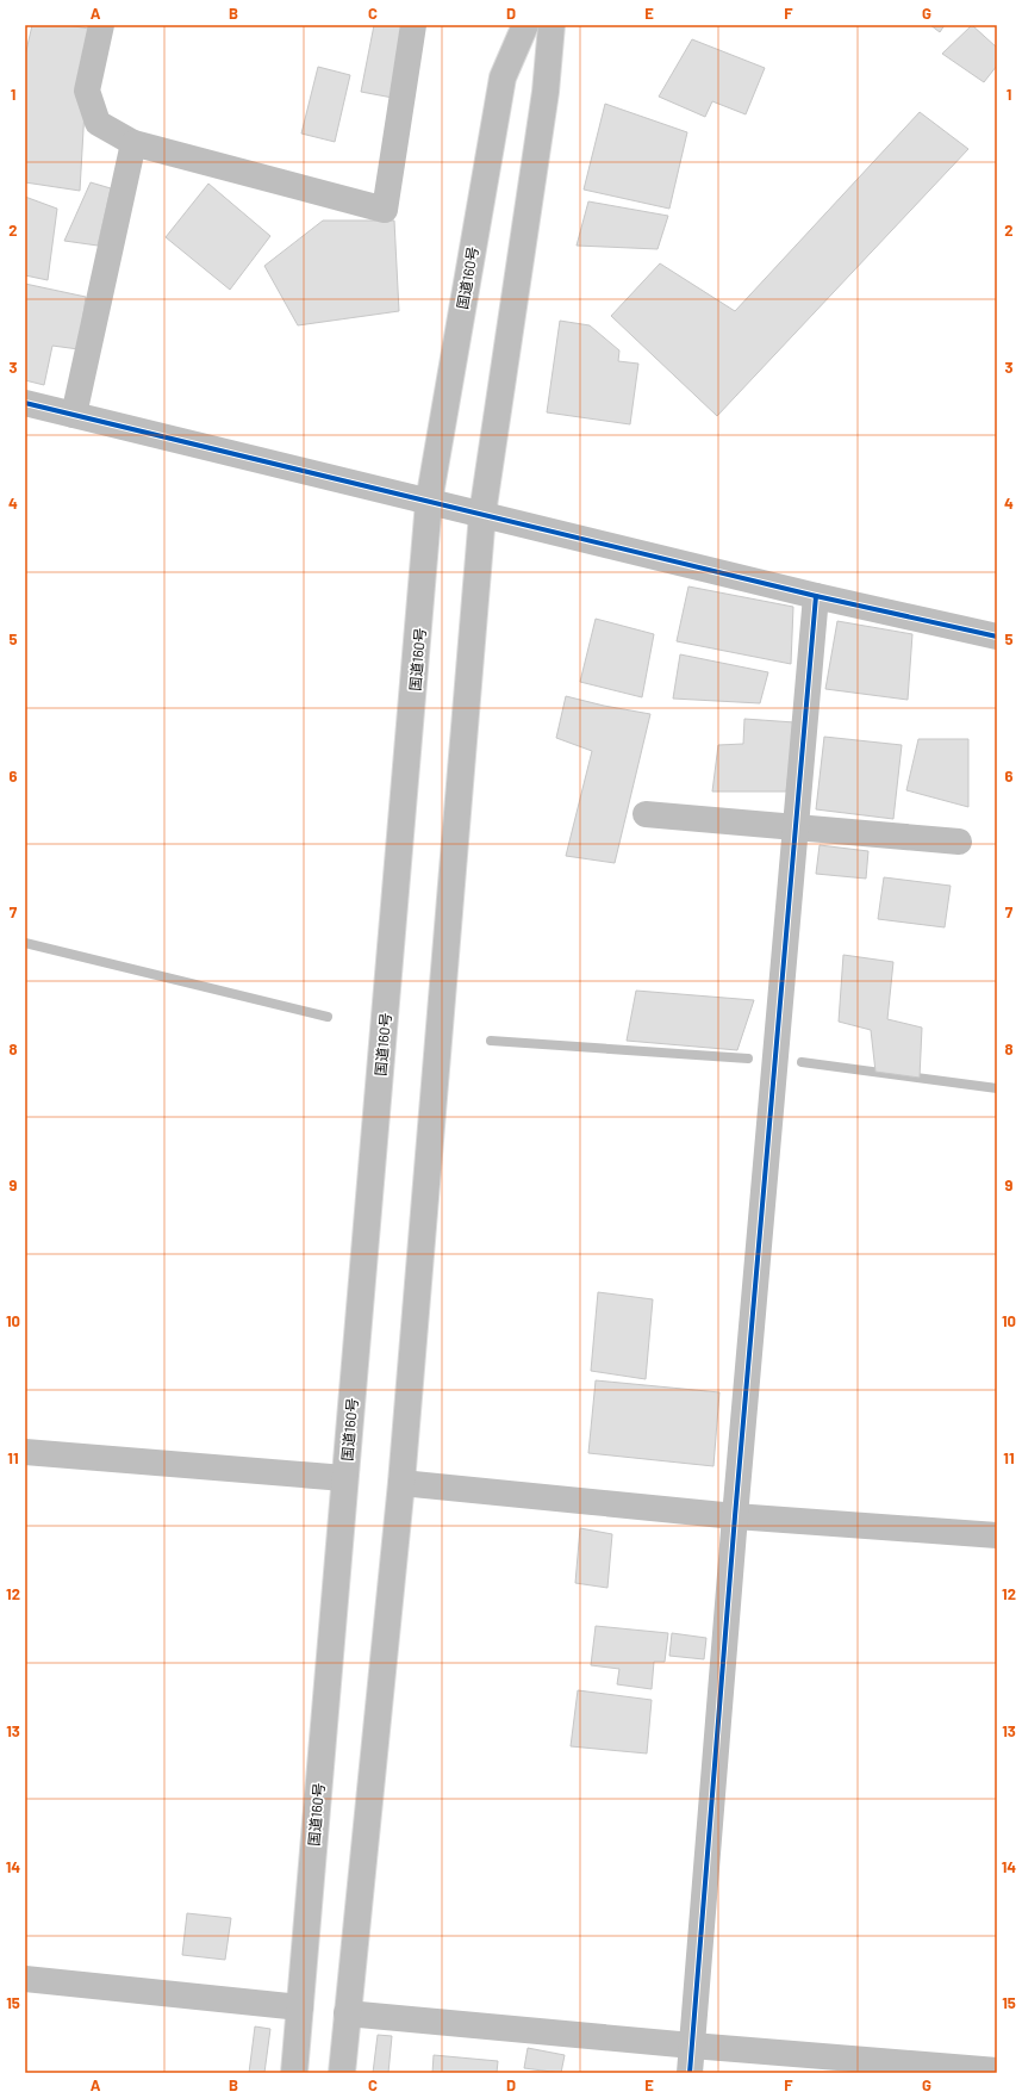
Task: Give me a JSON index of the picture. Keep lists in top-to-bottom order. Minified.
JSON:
{"streets":{"main road":["国道160号"]},"grid":{"columns":["A","B","C","D","E","F","G"],"rows":["1","2","3","4","5","6","7","8","9","10","11","12","13","14","15"]}}
